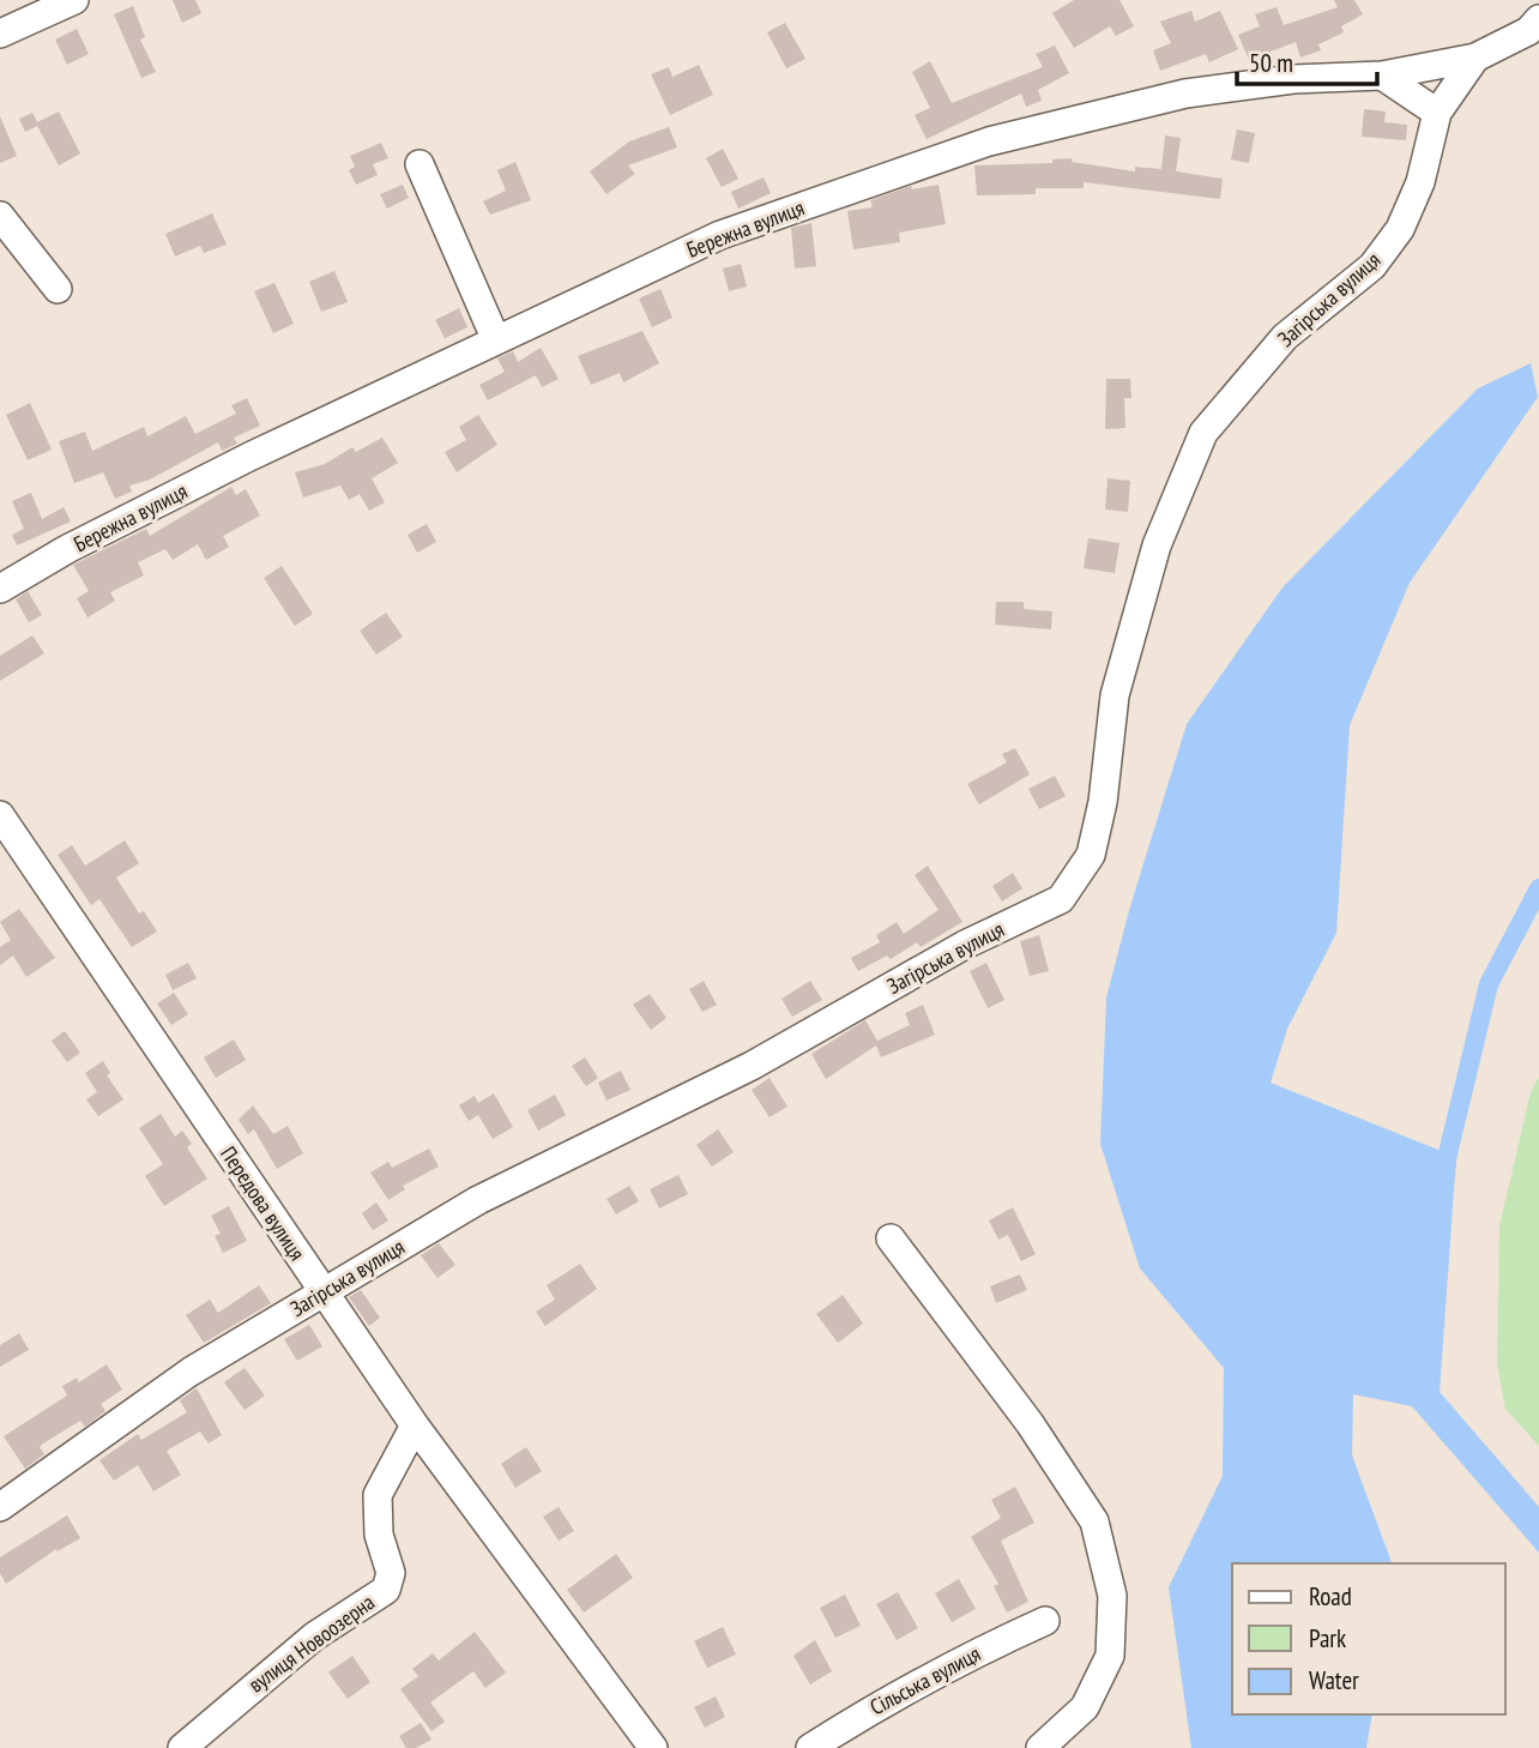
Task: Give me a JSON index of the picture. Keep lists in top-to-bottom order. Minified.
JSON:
{"streets":{"street":["Бережна вулиця","Загірська вулиця","Передова вулиця","вулиця Новоозерна","Сільська вулиця"]},"crossings":[["Бережна вулиця","Загірська вулиця"],["Загірська вулиця","Передова вулиця"],["Передова вулиця","вулиця Новоозерна"]],"legend":["Road","Park","Water"],"scale_bar":"50 m"}
